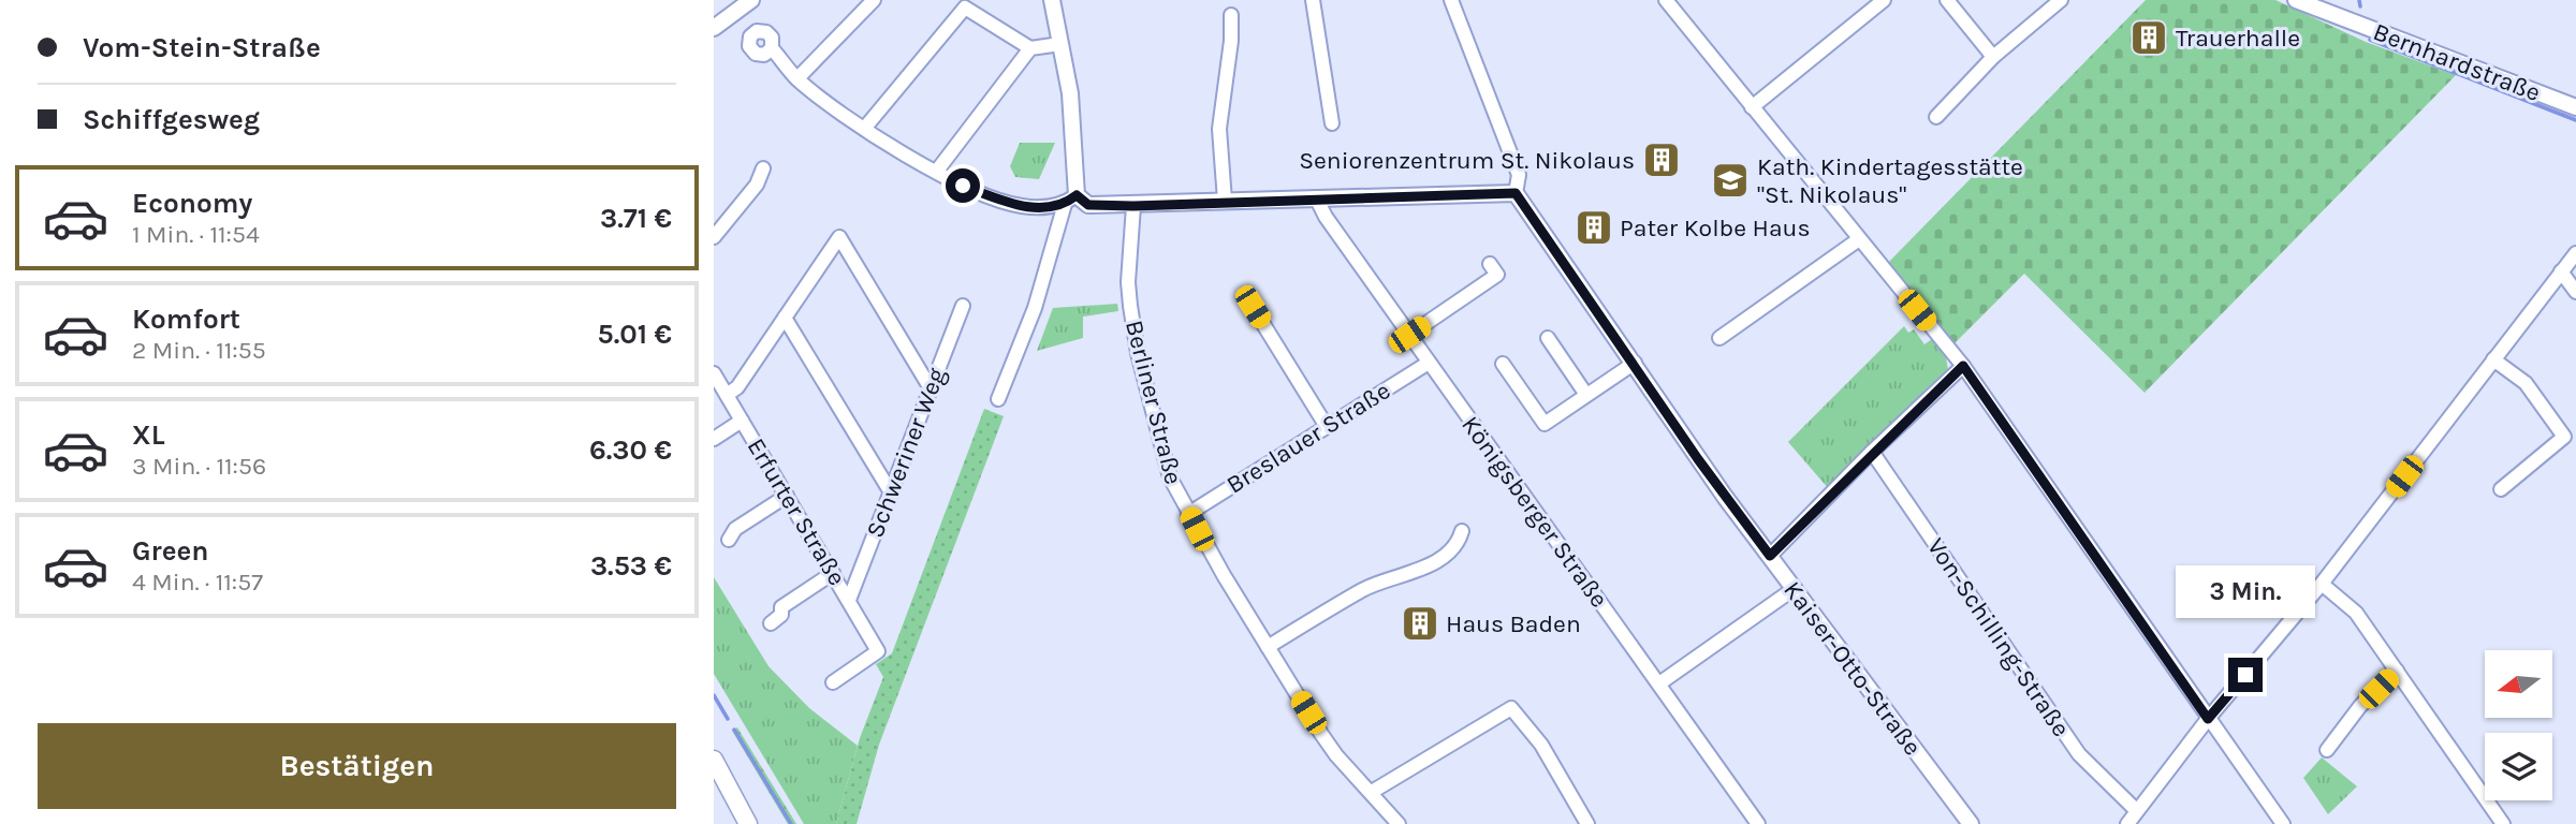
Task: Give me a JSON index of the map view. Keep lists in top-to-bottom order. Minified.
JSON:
{"streets":{"street":["Bernhardstraße","Berliner Straße","Breslauer Straße","Schweriner Weg","Erfurter Straße","Königsberger Straße","Von-Schilling-Straße","Kaiser-Otto-Straße"]},"crossings":[["Berliner Straße","Breslauer Straße"],["Breslauer Straße","Königsberger Straße"],["Schweriner Weg","Erfurter Straße"]],"places":{"building":["Trauerhalle","Seniorenzentrum St. Nikolaus","Pater Kolbe Haus","Haus Baden"],"school or university":["Kath. Kindertagesstätte \"St. Nikolaus\""]},"north":"left","page":{"banner":["Vom-Stein-Straße","Schiffgesweg"],"list":[{"name":"Economy","note":"1 Min. · 11:54","value":"3.71 €"},{"name":"Komfort","note":"2 Min. · 11:55","value":"5.01 €"},{"name":"XL","note":"3 Min. · 11:56","value":"6.30 €"},{"name":"Green","note":"4 Min. · 11:57","value":"3.53 €"}],"bubble":"3 Min.","buttons":"Bestätigen"}}
